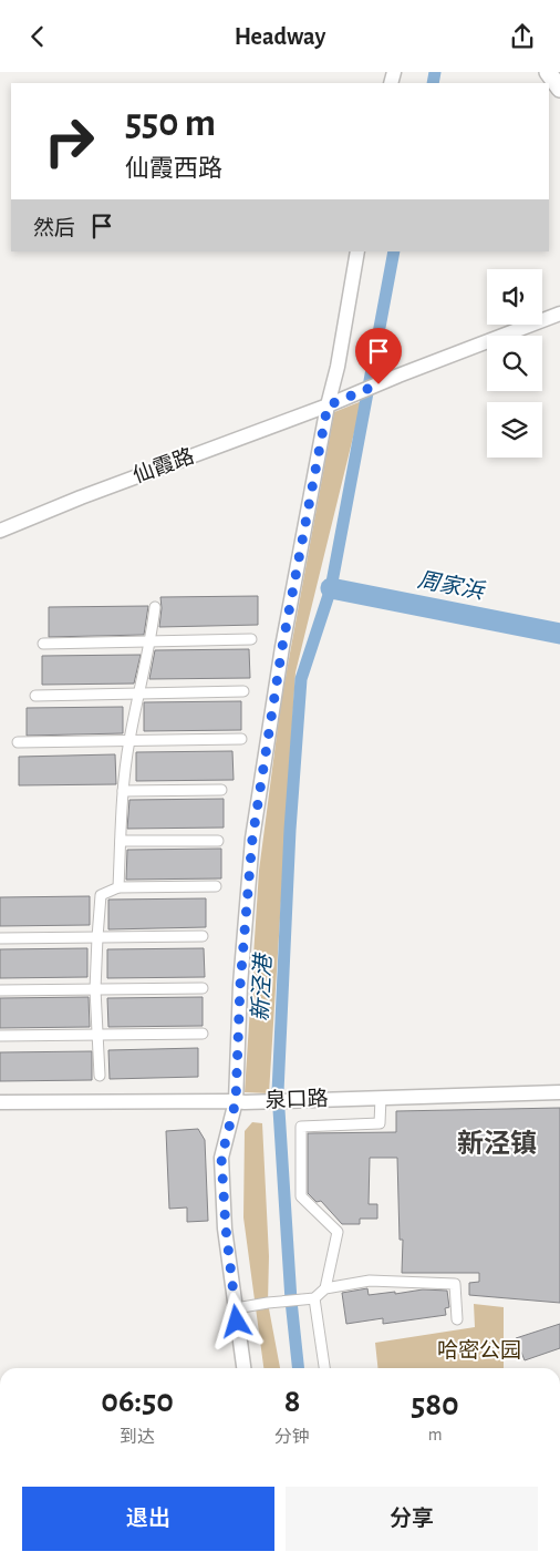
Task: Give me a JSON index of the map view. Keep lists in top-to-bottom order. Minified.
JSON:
{"streets":{"street":["仙霞路","泉口路"]},"districts":["新泾镇"],"water":["周家浜","新泾港"],"parks":["哈密公园"],"page":{"header":"Headway","turn":["550 m","仙霞西路"],"then":"然后","eta":["06:50","到达","8","分钟","580","m"],"buttons":["退出","分享"]}}
